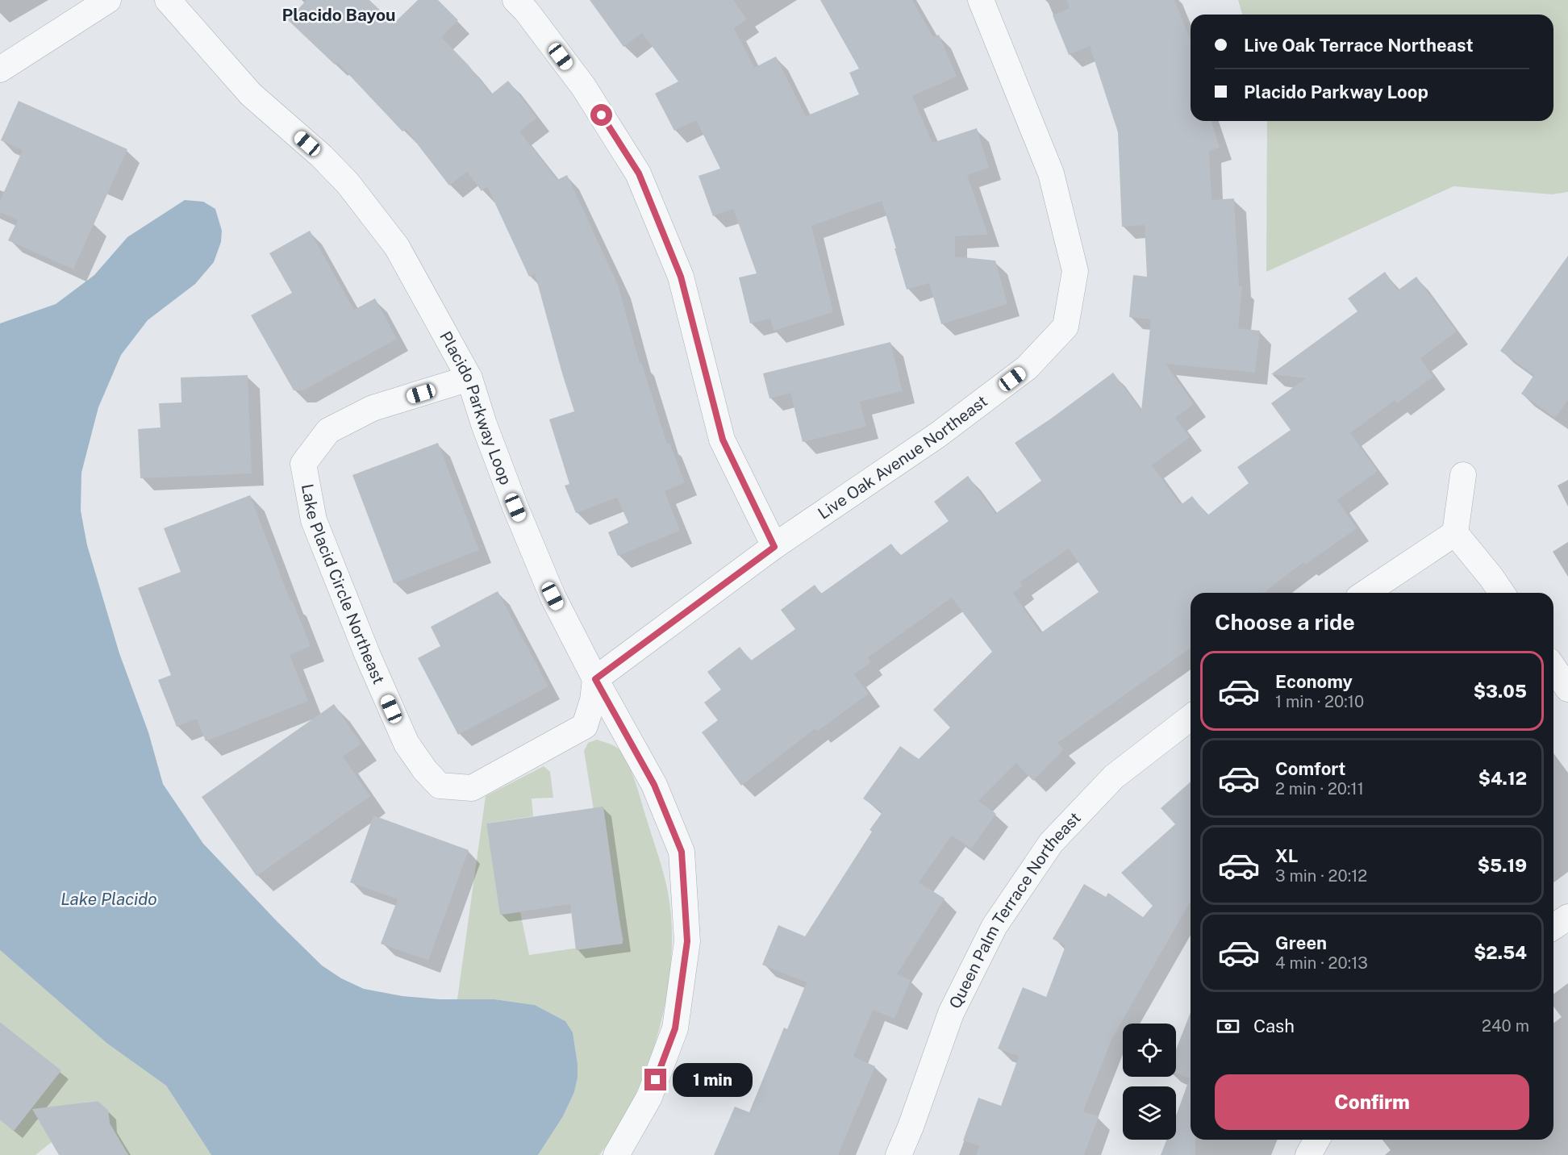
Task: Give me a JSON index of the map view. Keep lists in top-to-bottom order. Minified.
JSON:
{"streets":{"street":["Placido Parkway Loop","Live Oak Avenue Northeast","Lake Placid Circle Northeast","Queen Palm Terrace Northeast"]},"crossings":[["Placido Parkway Loop","Live Oak Avenue Northeast"],["Placido Parkway Loop","Lake Placid Circle Northeast"],["Live Oak Avenue Northeast","Lake Placid Circle Northeast"]],"districts":["Placido Bayou"],"water":["Lake Placido"],"page":{"banner":["Live Oak Terrace Northeast","Placido Parkway Loop"],"heading":"Choose a ride","list":[{"name":"Economy","note":"1 min · 20:10","value":"$3.05"},{"name":"Comfort","note":"2 min · 20:11","value":"$4.12"},{"name":"XL","note":"3 min · 20:12","value":"$5.19"},{"name":"Green","note":"4 min · 20:13","value":"$2.54"}],"pay":["Cash","240 m"],"bubble":"1 min","buttons":"Confirm"}}
